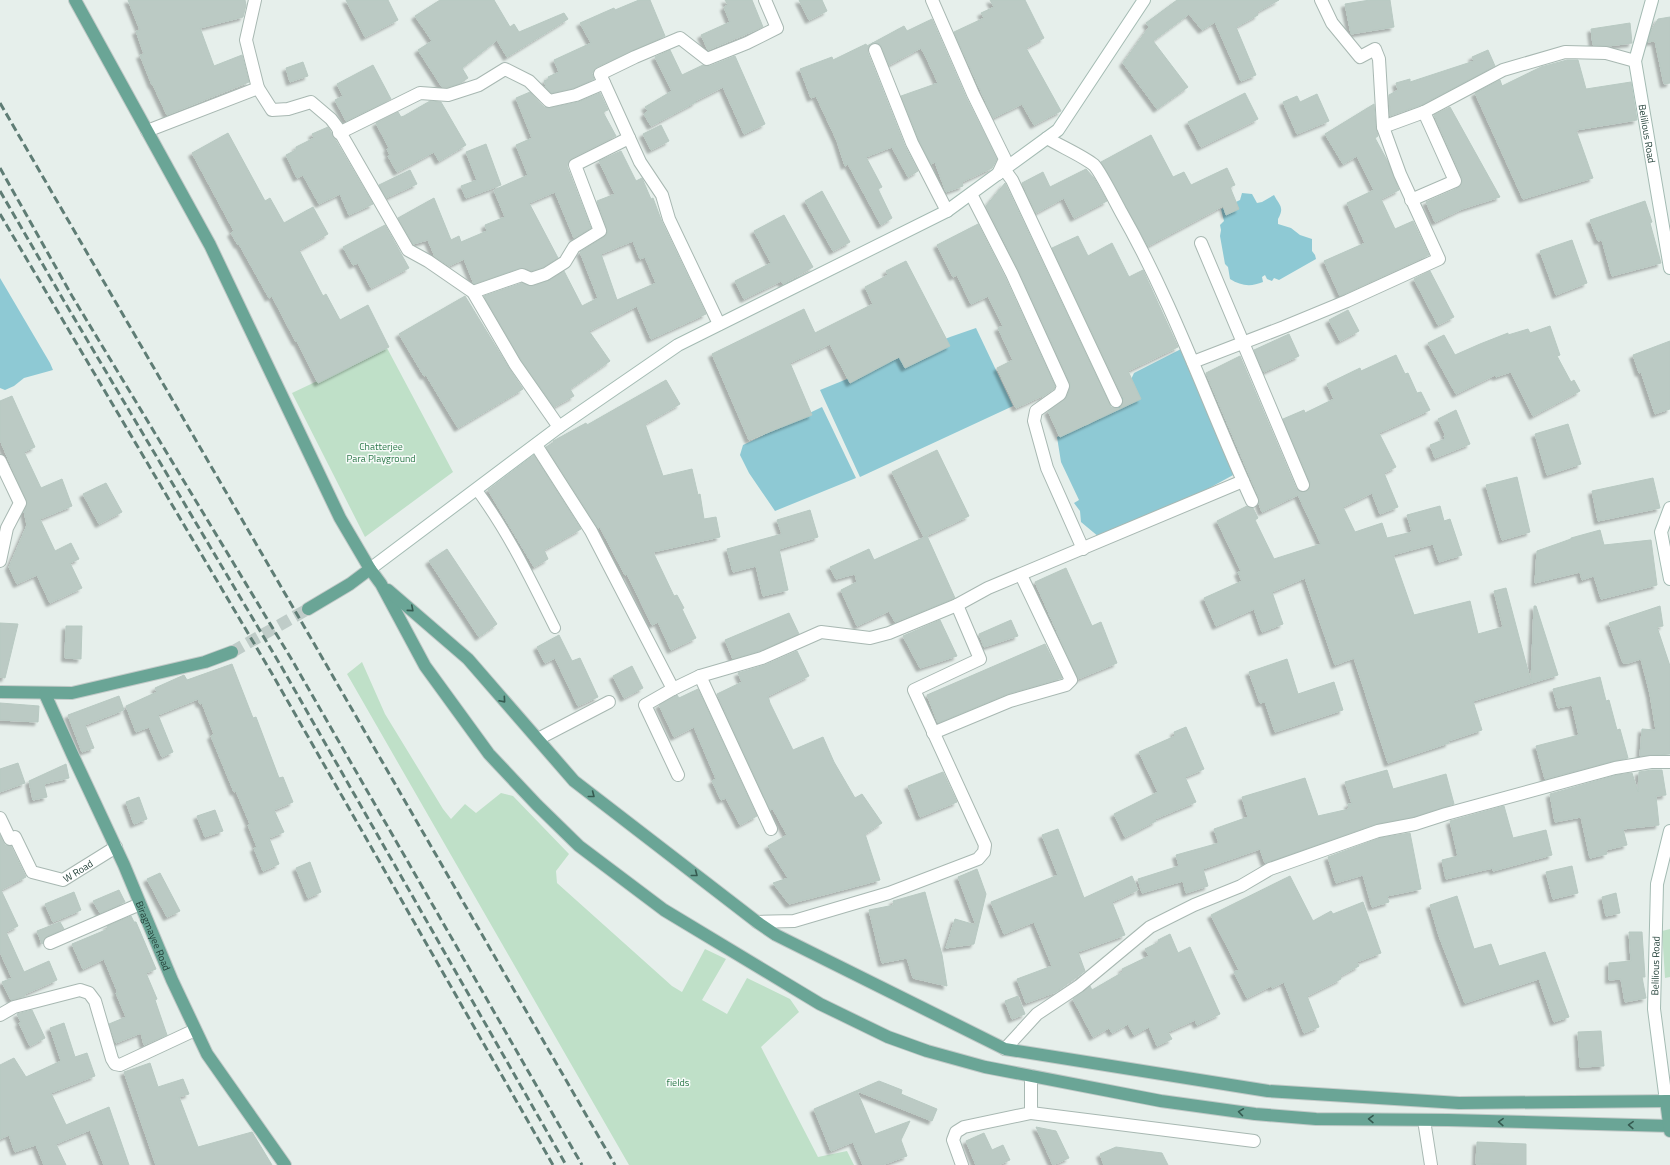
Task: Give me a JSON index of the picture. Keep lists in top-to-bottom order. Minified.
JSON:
{"streets":{"main road":["Biragmayee Road"],"street":["Belilious Road","W Road"]},"crossings":[["W Road","Biragmayee Road"]],"parks":["Chatterjee Para Playground","fields"]}
